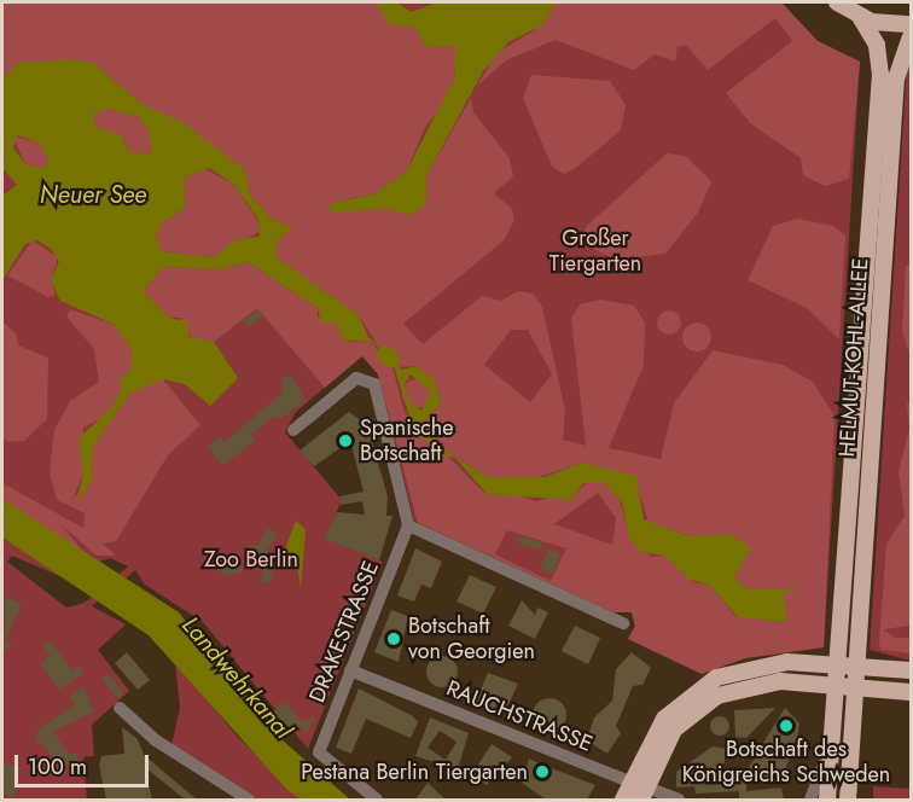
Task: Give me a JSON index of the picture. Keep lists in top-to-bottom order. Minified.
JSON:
{"streets":{"main road":["HELMUT-KOHL-ALLEE"],"street":["DRAKESTRASSE","RAUCHSTRASSE"]},"crossings":[["DRAKESTRASSE","RAUCHSTRASSE"]],"water":["Neuer See","Landwehrkanal"],"parks":["Großer Tiergarten","Zoo Berlin"],"places":["Spanische Botschaft","Botschaft von Georgien","Botschaft des Königreichs Schweden","Pestana Berlin Tiergarten"],"scale_bar":"100 m"}
